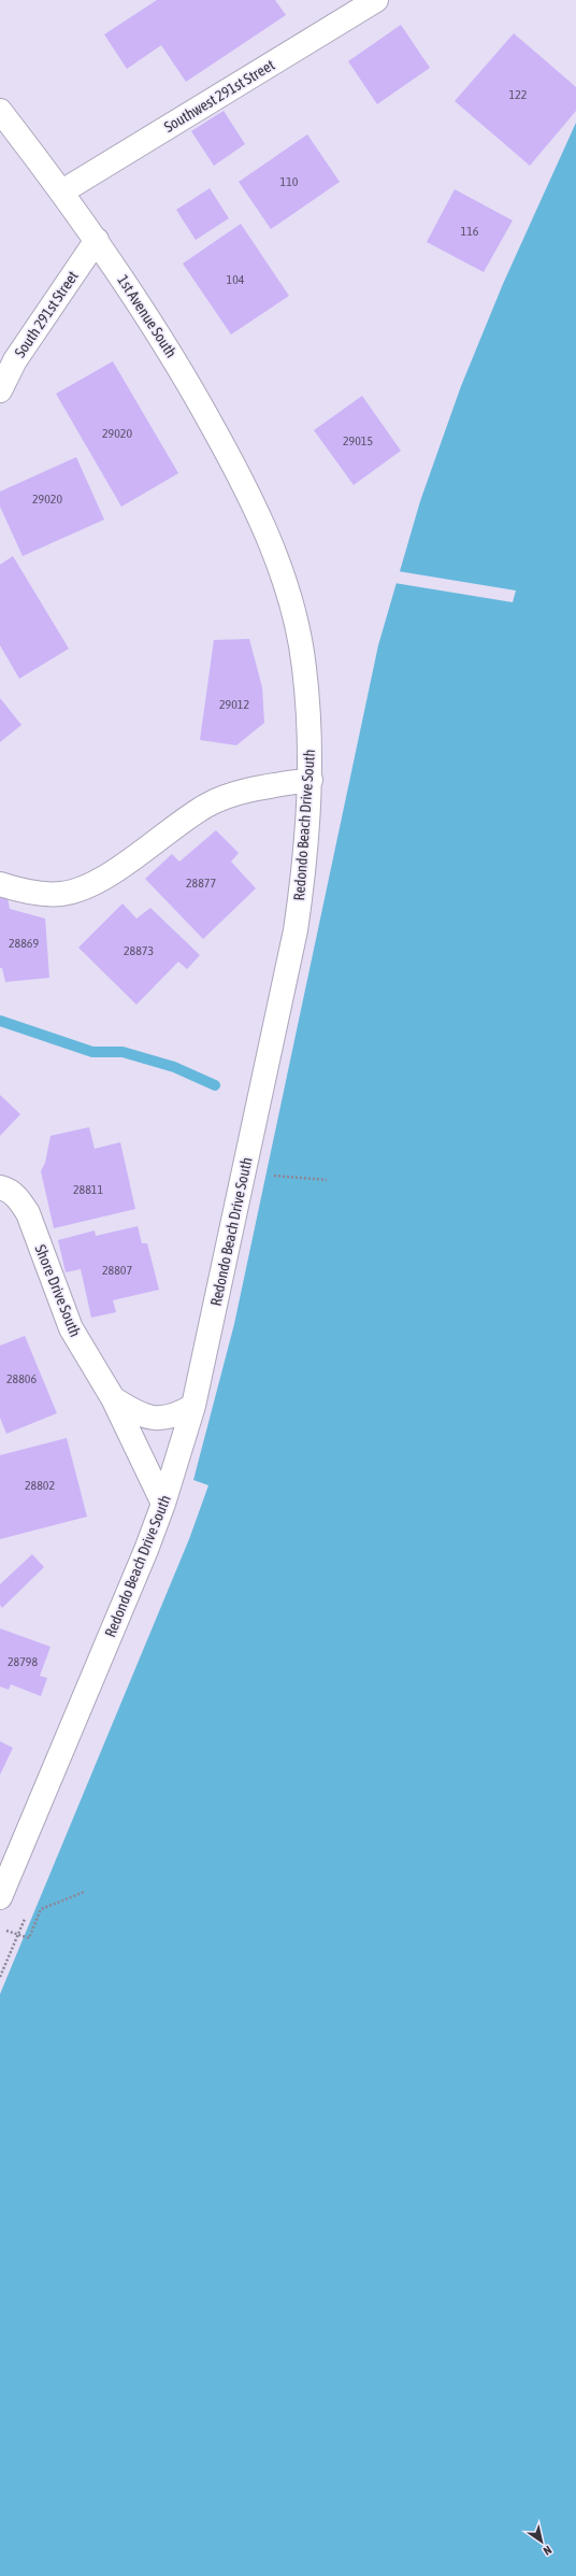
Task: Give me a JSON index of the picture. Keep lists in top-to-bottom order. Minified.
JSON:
{"streets":{"street":["Southwest 291st Street","South 291st Street","1st Avenue South","Redondo Beach Drive South","Shore Drive South"]},"crossings":[["Southwest 291st Street","1st Avenue South"],["South 291st Street","1st Avenue South"],["1st Avenue South","Redondo Beach Drive South"],["Redondo Beach Drive South","Shore Drive South"]],"house_numbers":["122","110","116","104","29020","29015","29020","29012","28877","28869","28873","28811","28807","28806","28802","28798"],"north":"bottom right"}
